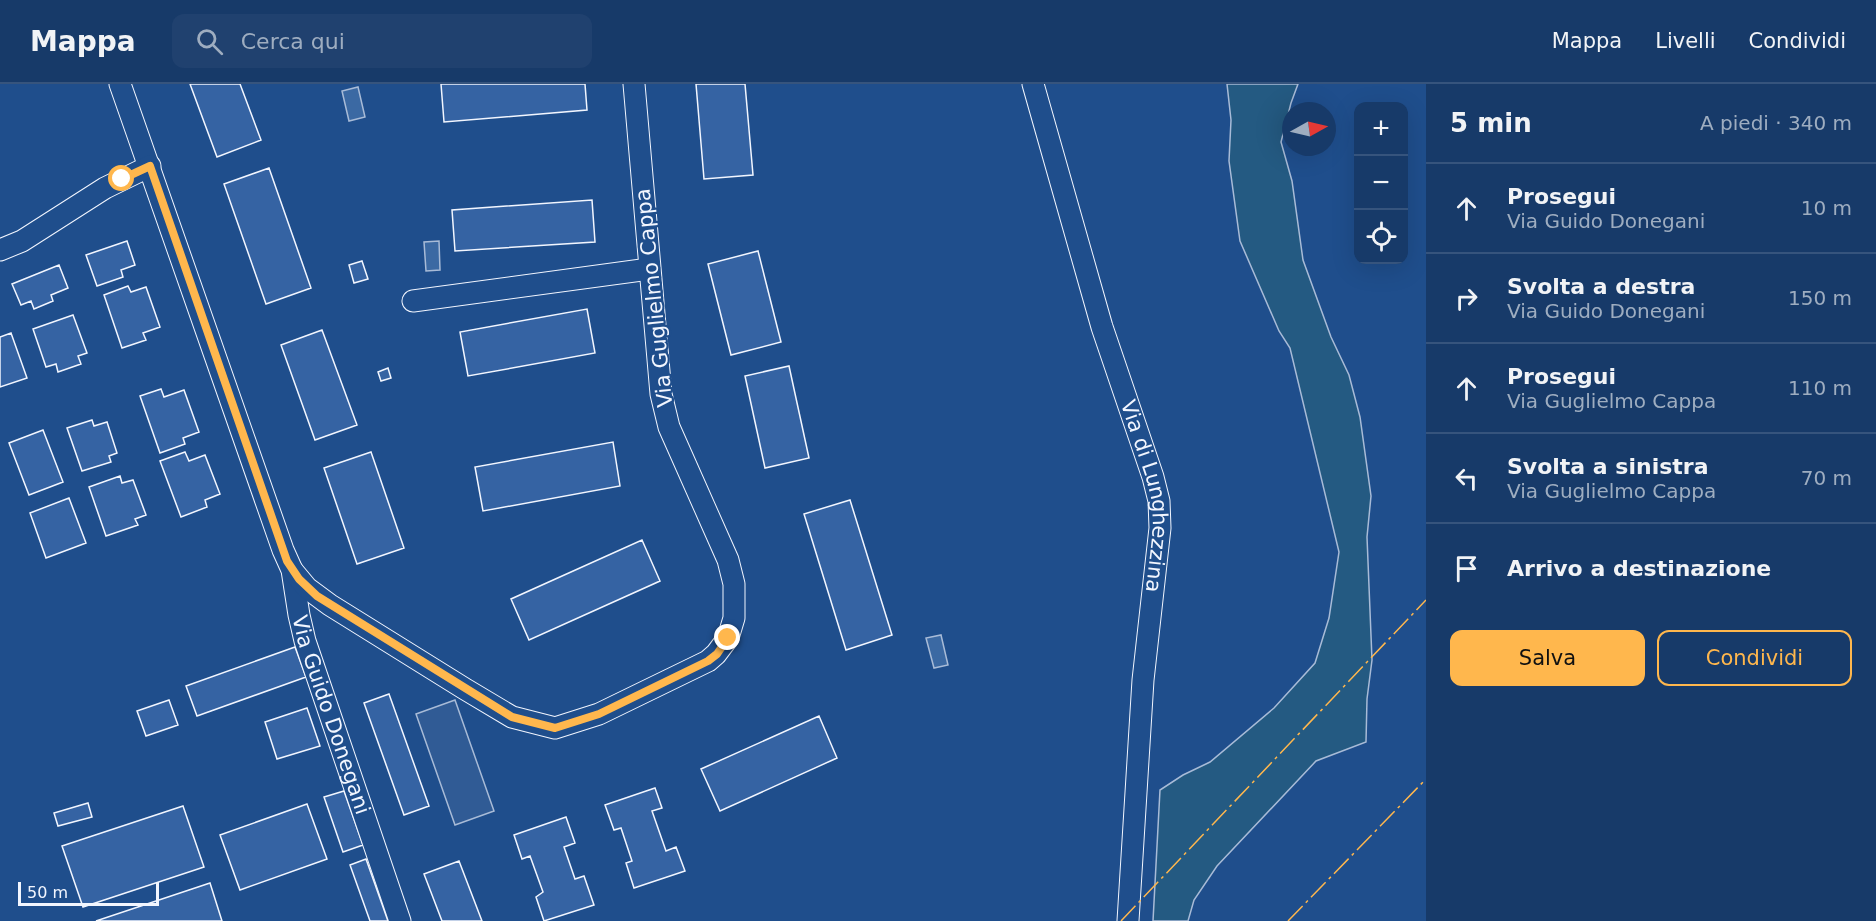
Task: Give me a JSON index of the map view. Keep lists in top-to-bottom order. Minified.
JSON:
{"streets":{"street":["Via Guglielmo Cappa","Via di Lunghezzina","Via Guido Donegani"]},"crossings":[["Via Guglielmo Cappa","Via Guido Donegani"]],"scale_bar":"50 m","north":"right","page":{"header":"Mappa","search":"Cerca qui","nav":["Mappa","Livelli","Condividi"],"heading":["5 min","A piedi · 340 m"],"map_buttons":["+","−"],"list":[["Prosegui","Via Guido Donegani","10 m"],["Svolta a destra","Via Guido Donegani","150 m"],["Prosegui","Via Guglielmo Cappa","110 m"],["Svolta a sinistra","Via Guglielmo Cappa","70 m"],"Arrivo a destinazione"],"buttons":["Salva","Condividi"],"scale":"50 m"}}
